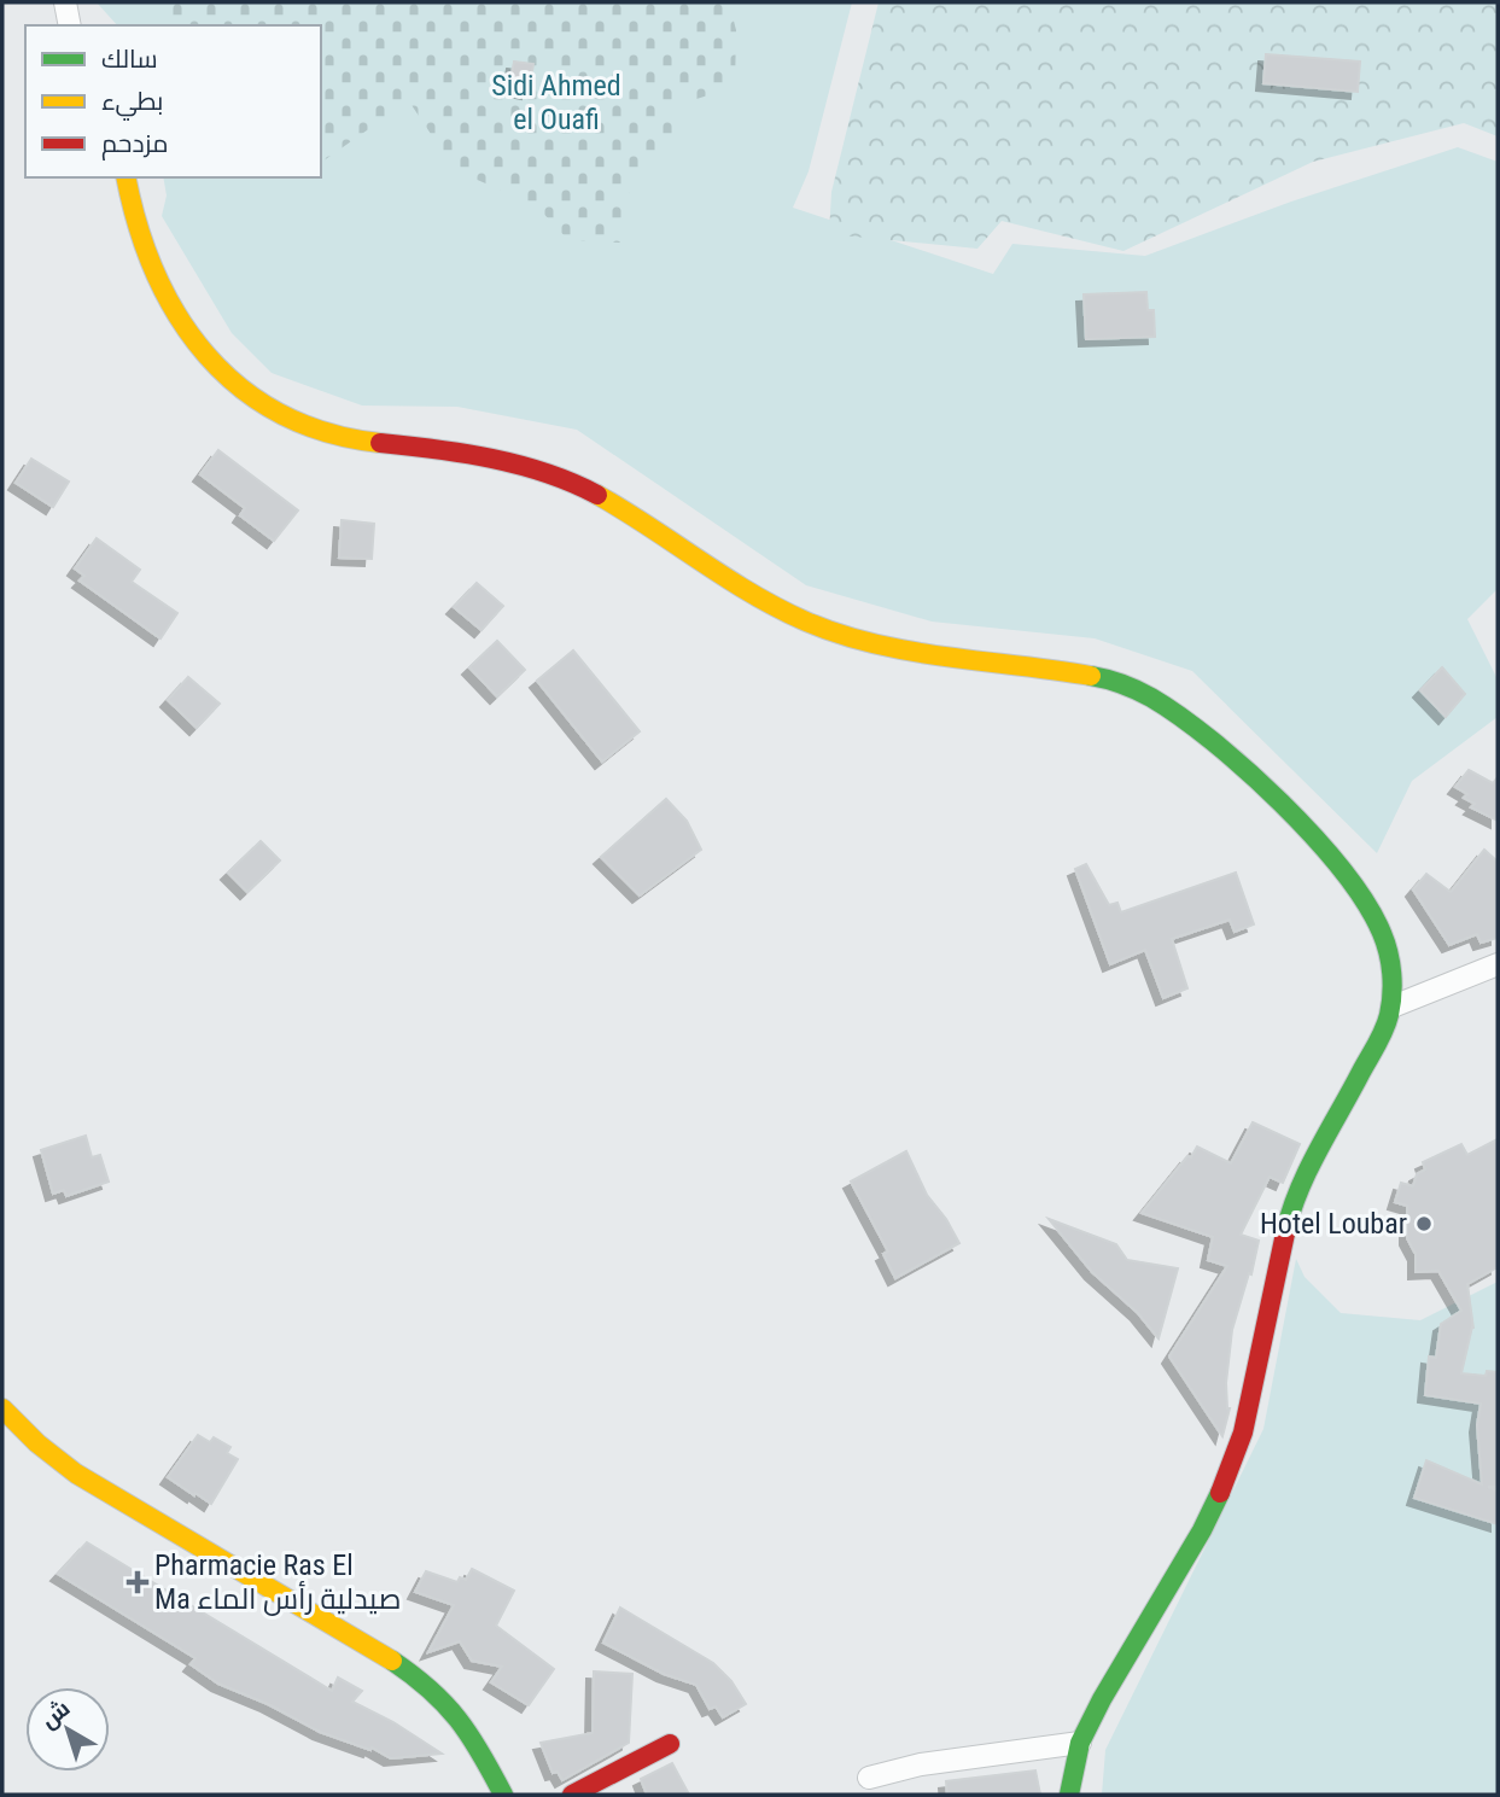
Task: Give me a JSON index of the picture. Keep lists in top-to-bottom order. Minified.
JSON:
{"parks":["Sidi Ahmed el Ouafi"],"places":{"other":["Hotel Loubar"],"health":["Pharmacie Ras El Ma صيدلية رأس الماء"]},"legend":["سالك","بطيء","مزدحم"],"north":"top left"}
